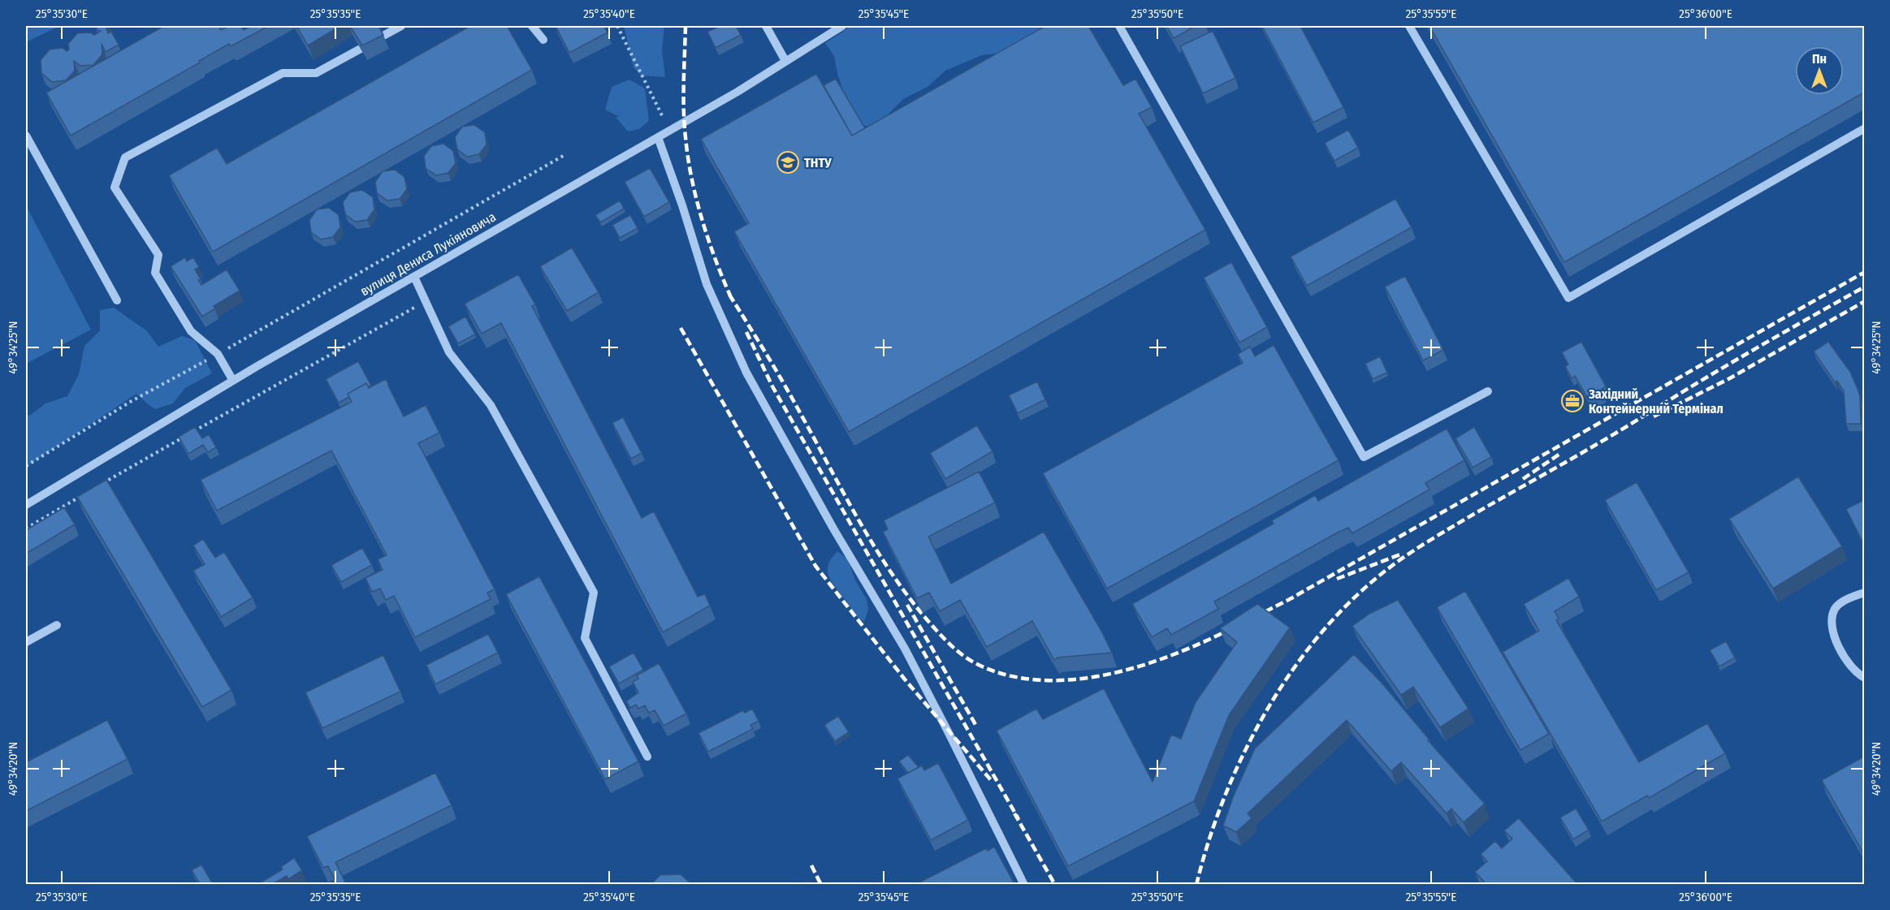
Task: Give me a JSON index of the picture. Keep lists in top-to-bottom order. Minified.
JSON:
{"streets":{"street":["вулиця Дениса Лукіяновича"]},"places":{"school or university":["ТНТУ"],"office":["Західний Контейнерний Термінал"]},"north":"top","coordinates":["25°35'30\"E","25°35'35\"E","25°35'40\"E","25°35'45\"E","25°35'50\"E","25°35'55\"E","25°36'00\"E","49°34'25\"N","49°34'20\"N"]}
